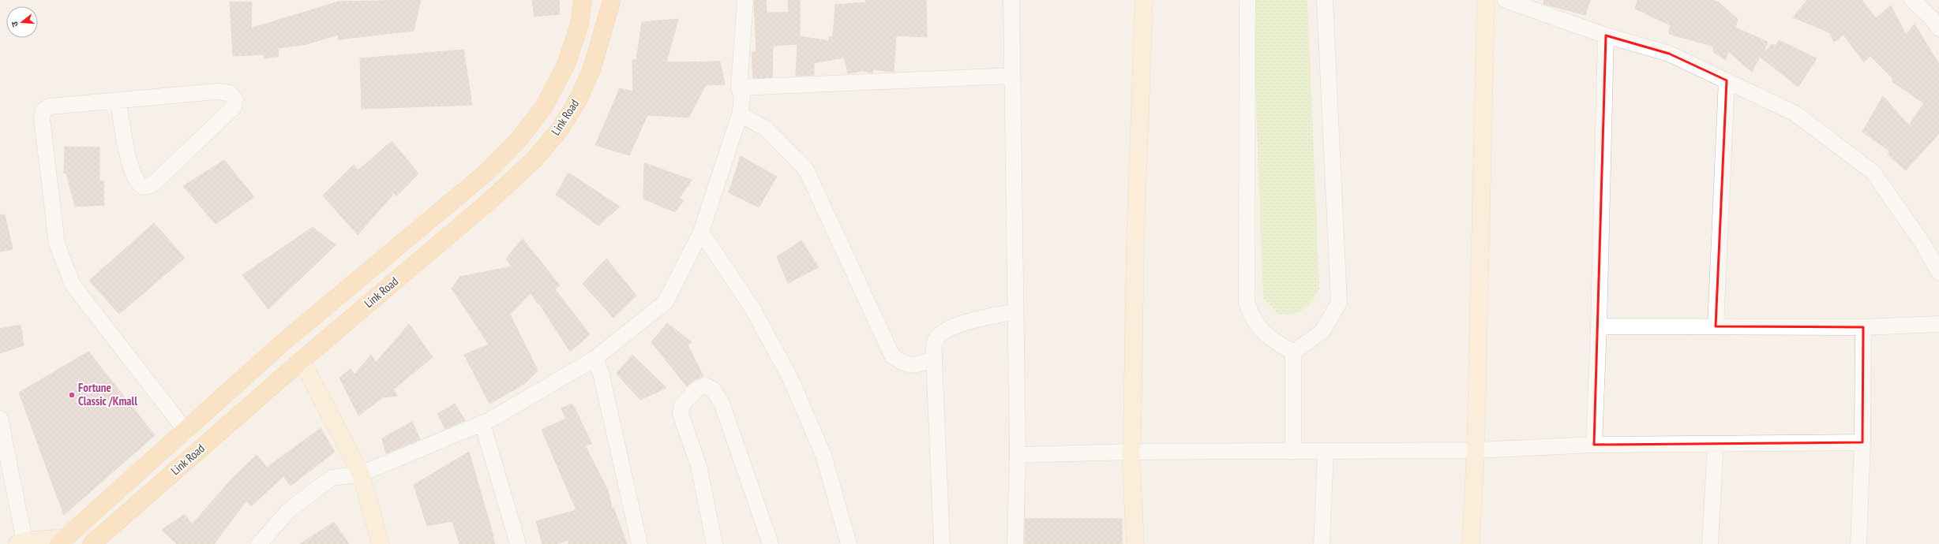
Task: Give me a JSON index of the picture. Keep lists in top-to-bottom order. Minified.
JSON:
{"streets":{"main road":["Link Road"]},"places":["Fortune Classic /Kmall"],"north":"left"}
